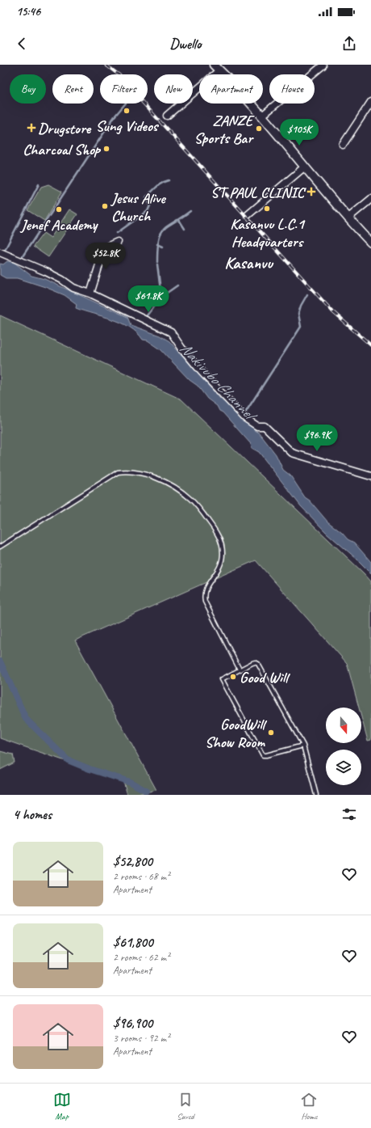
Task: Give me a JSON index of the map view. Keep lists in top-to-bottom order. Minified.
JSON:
{"districts":["Kasanvu"],"water":["Nakivubo Channel"],"places":{"other":["Sung Videos","ZANZE Sports Bar","Charcoal Shop","Jesus Alive Church","Kasanvu L.C.1 Headquarters","Jenef Academy","Good Will","GoodWill Show Room"],"health":["Drugstore","ST PAUL CLINIC"]},"north":"bottom","page":{"status":"15:46","header":"Dwello","chip":["Buy","Rent","Filters","New","Apartment","House"],"price":["$105K","$52.8K","$61.8K","$96.9K"],"heading":"4 homes","list":[{"name":"$52,800","note":"2 rooms · 68 m² · Apartment"},{"name":"$61,800","note":"2 rooms · 62 m² · Apartment"},{"name":"$96,900","note":"3 rooms · 92 m² · Apartment"}],"tabs":["Map","Saved","Home"]}}
